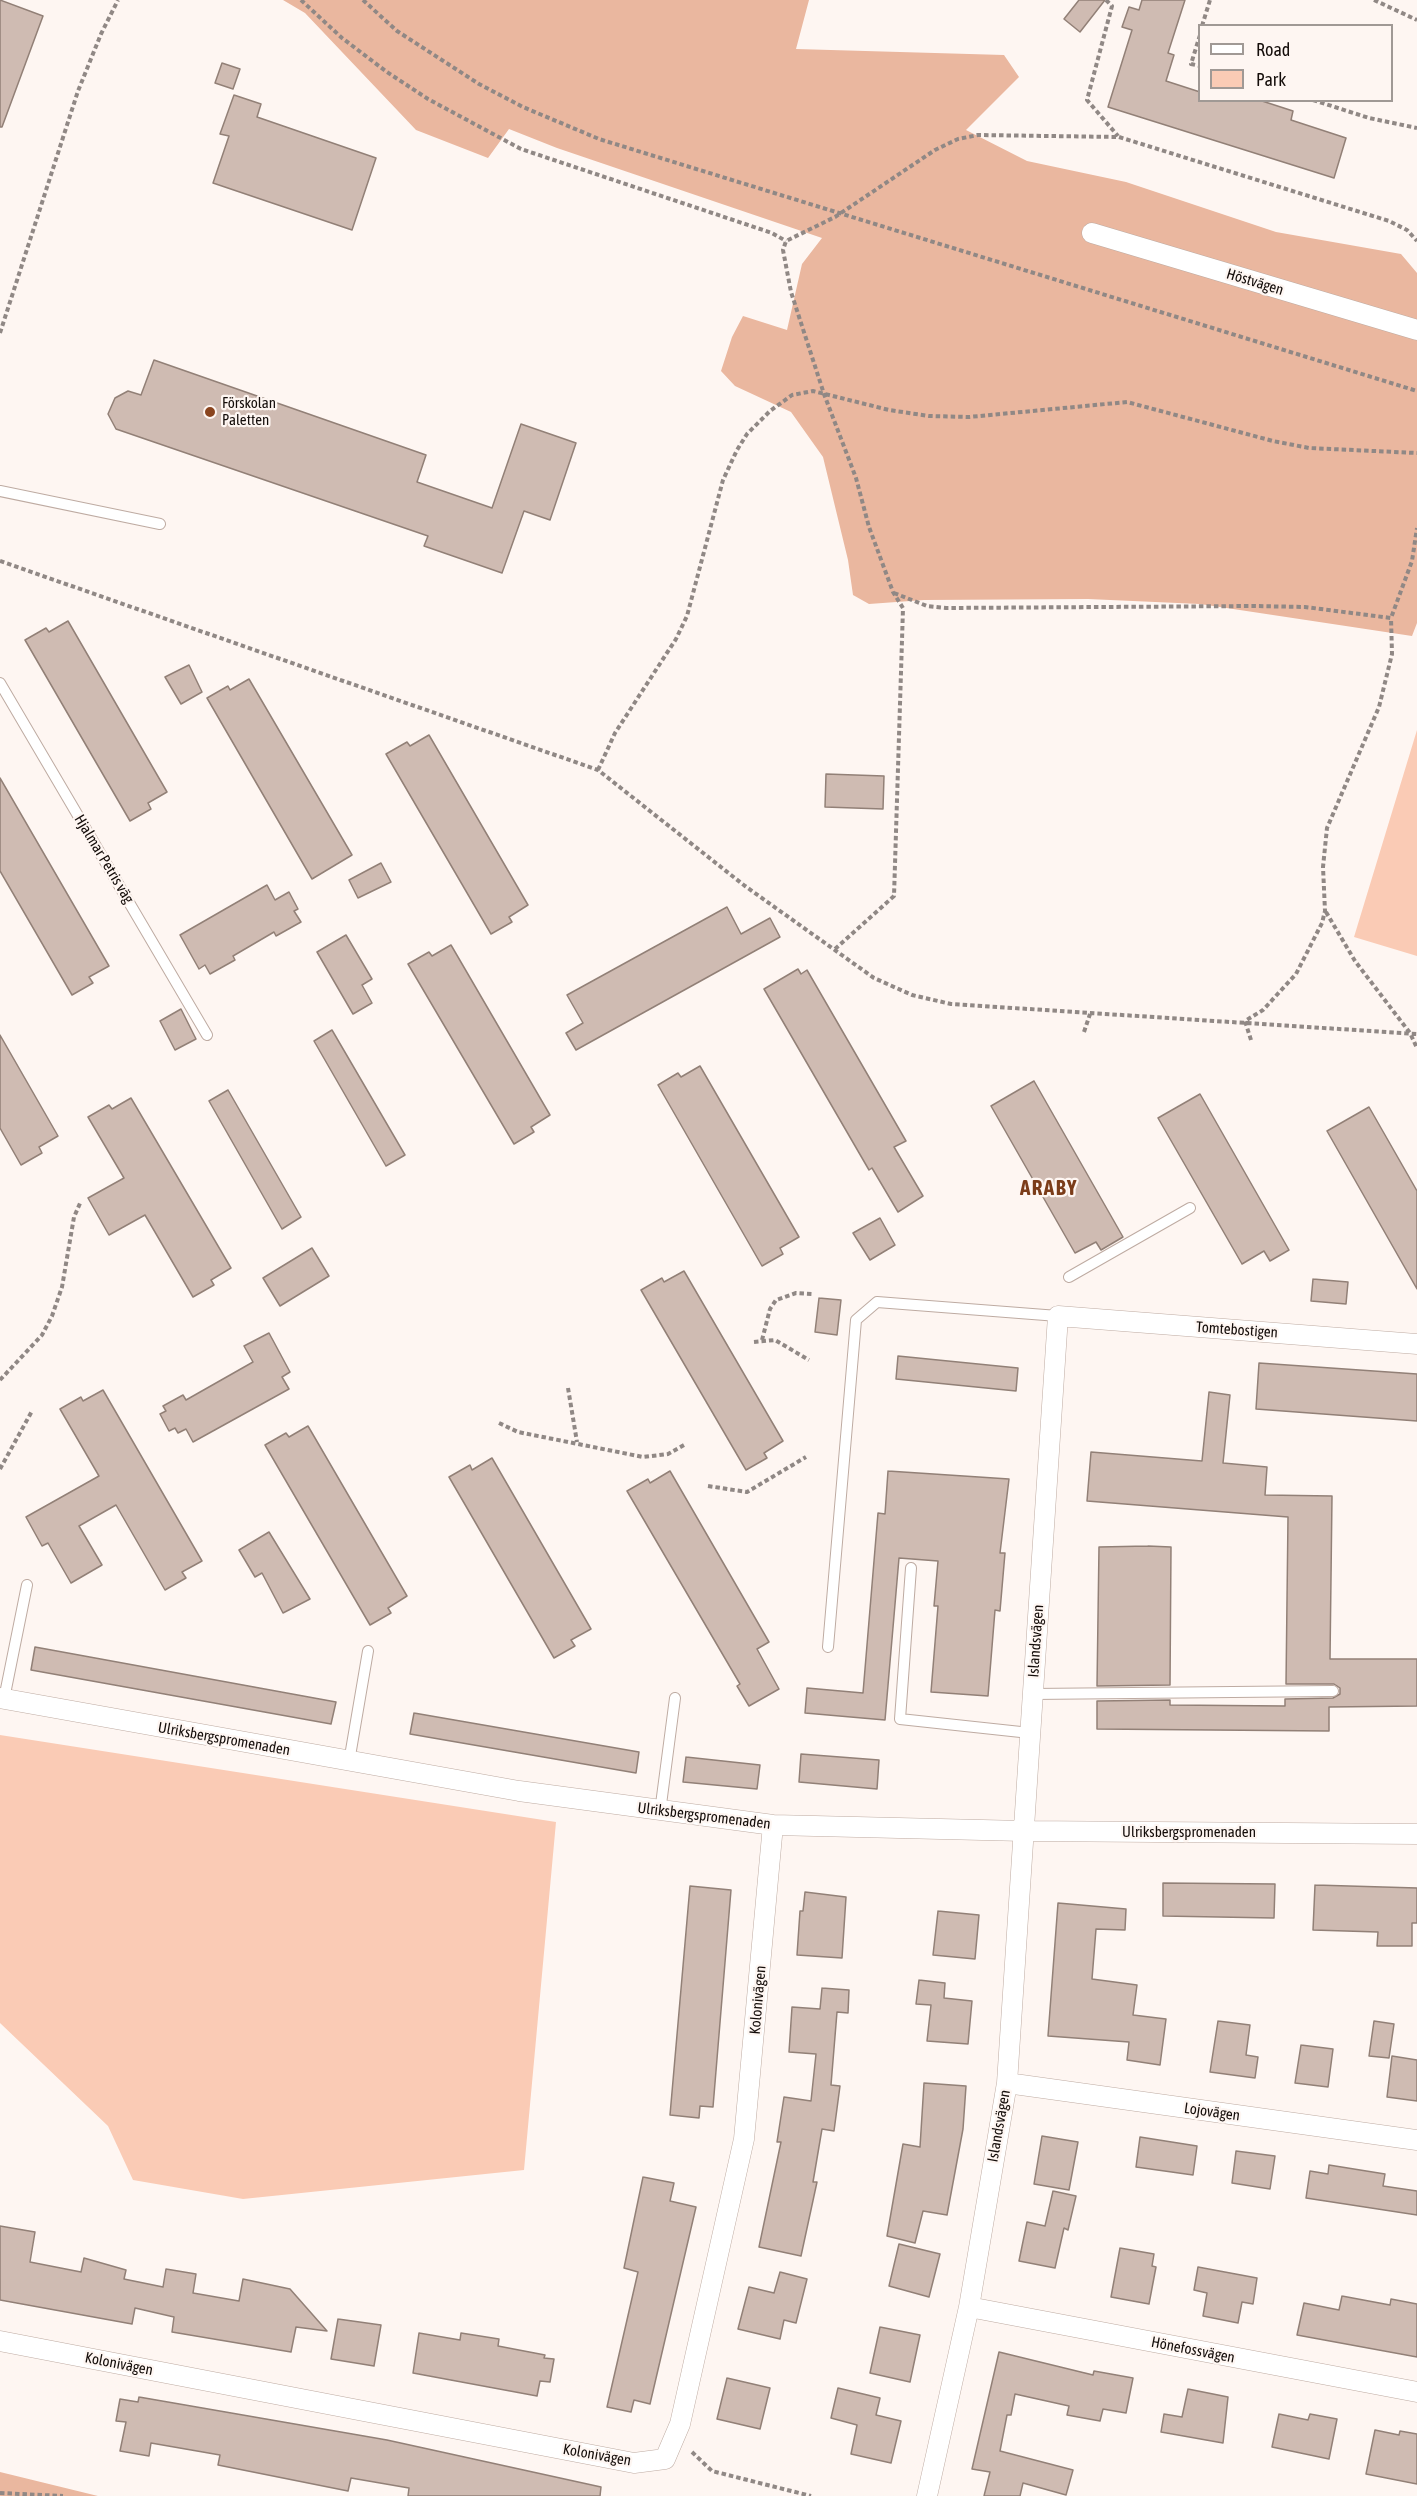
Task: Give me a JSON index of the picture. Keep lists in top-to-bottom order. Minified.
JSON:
{"streets":{"street":["Höstvägen","Tomtebostigen","Islandsvägen","Ulriksbergspromenaden","Kolonivägen","Lojovägen","Hönefossvägen"],"lane":["Hjalmar Petris väg"]},"crossings":[["Tomtebostigen","Islandsvägen"],["Islandsvägen","Ulriksbergspromenaden"],["Islandsvägen","Lojovägen"],["Islandsvägen","Hönefossvägen"],["Ulriksbergspromenaden","Kolonivägen"]],"districts":["ARABY"],"places":["Förskolan Paletten"],"legend":["Road","Park"]}
